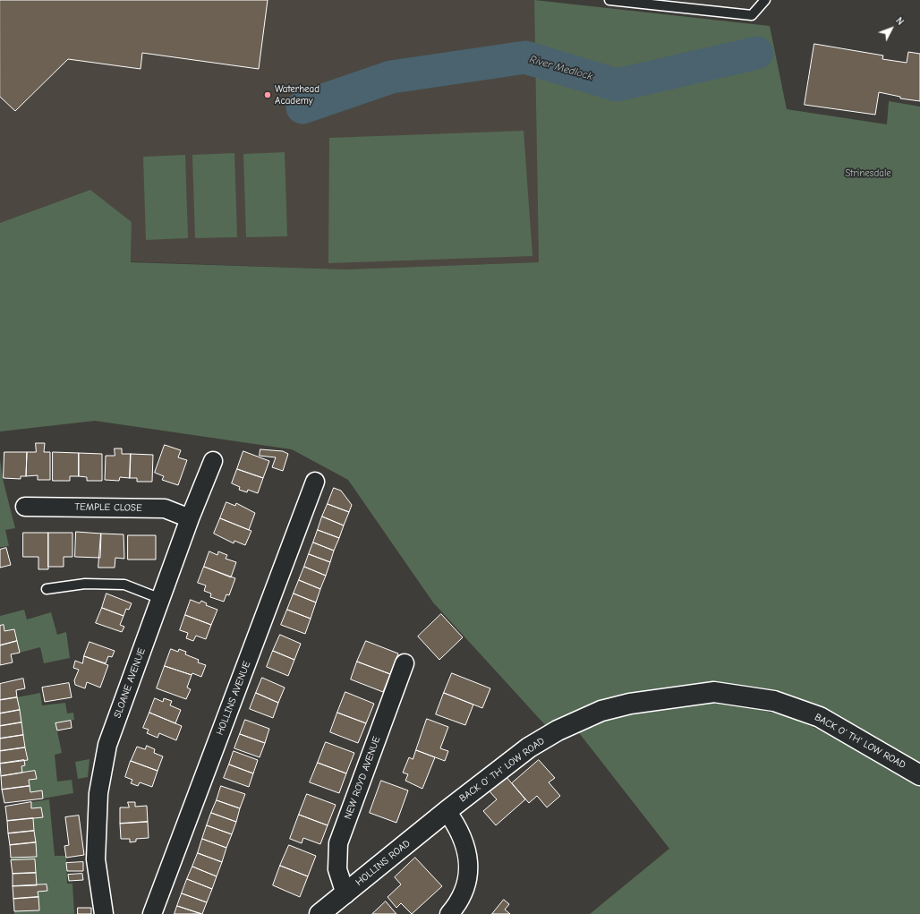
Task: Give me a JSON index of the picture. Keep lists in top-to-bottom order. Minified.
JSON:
{"streets":{"street":["TEMPLE CLOSE","SLOANE AVENUE","HOLLINS AVENUE","BACK O' TH' LOW ROAD","NEW ROYD AVENUE","HOLLINS ROAD"]},"crossings":[["TEMPLE CLOSE","SLOANE AVENUE"],["BACK O' TH' LOW ROAD","HOLLINS ROAD"],["NEW ROYD AVENUE","HOLLINS ROAD"]],"water":["River Medlock"],"parks":["Strinesdale"],"places":["Waterhead Academy"],"north":"top right"}
